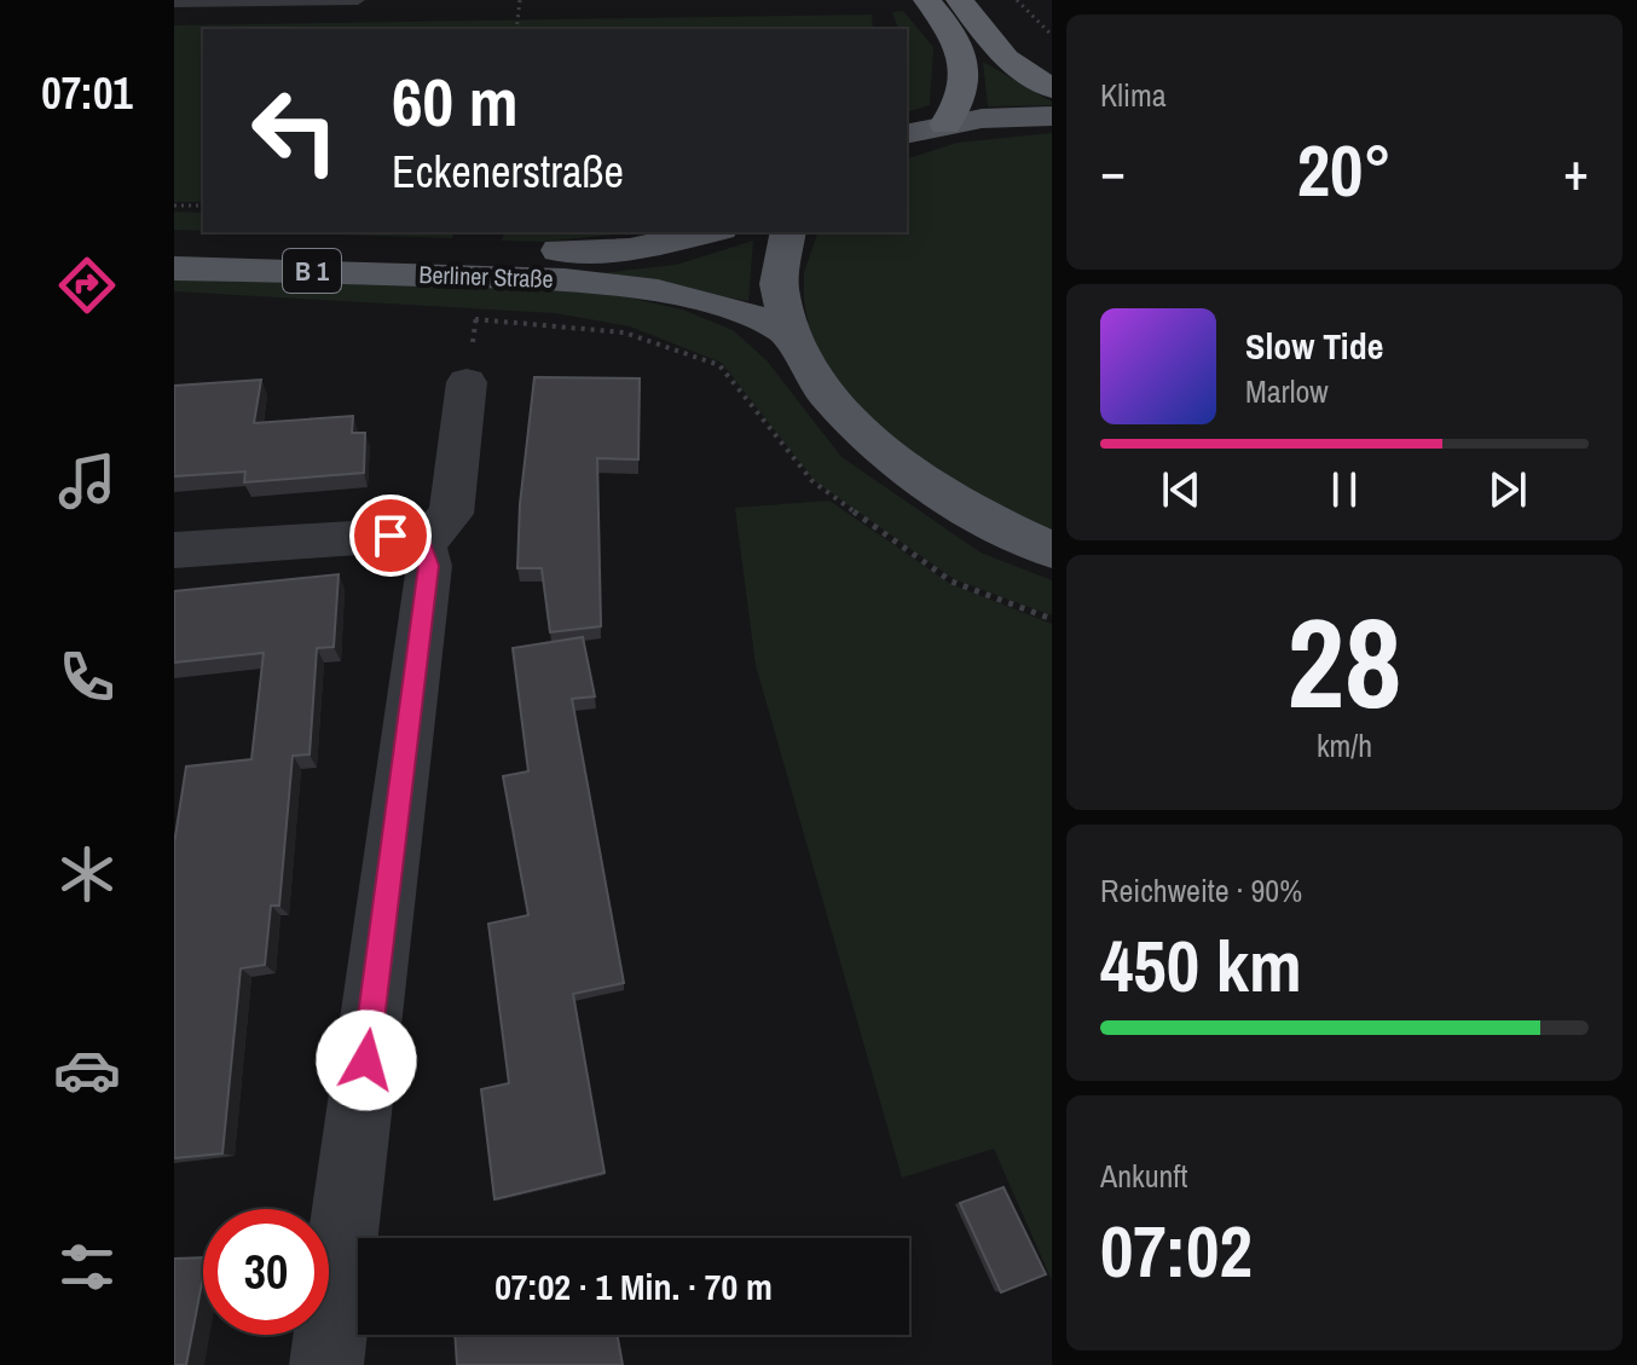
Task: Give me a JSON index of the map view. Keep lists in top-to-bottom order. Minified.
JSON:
{"streets":{"main road":["B 1","Berliner Straße"]},"page":{"tabs":"07:01","tile":["Klima",["28","km/h"],["Reichweite · 90%","450 km"],["Ankunft","07:02"]],"turn":["60 m","Eckenerstraße"],"heat":["−","20°","+"],"song":["Slow Tide","Marlow"],"limit":"30","trip":"07:02 · 1 Min. · 70 m"}}
